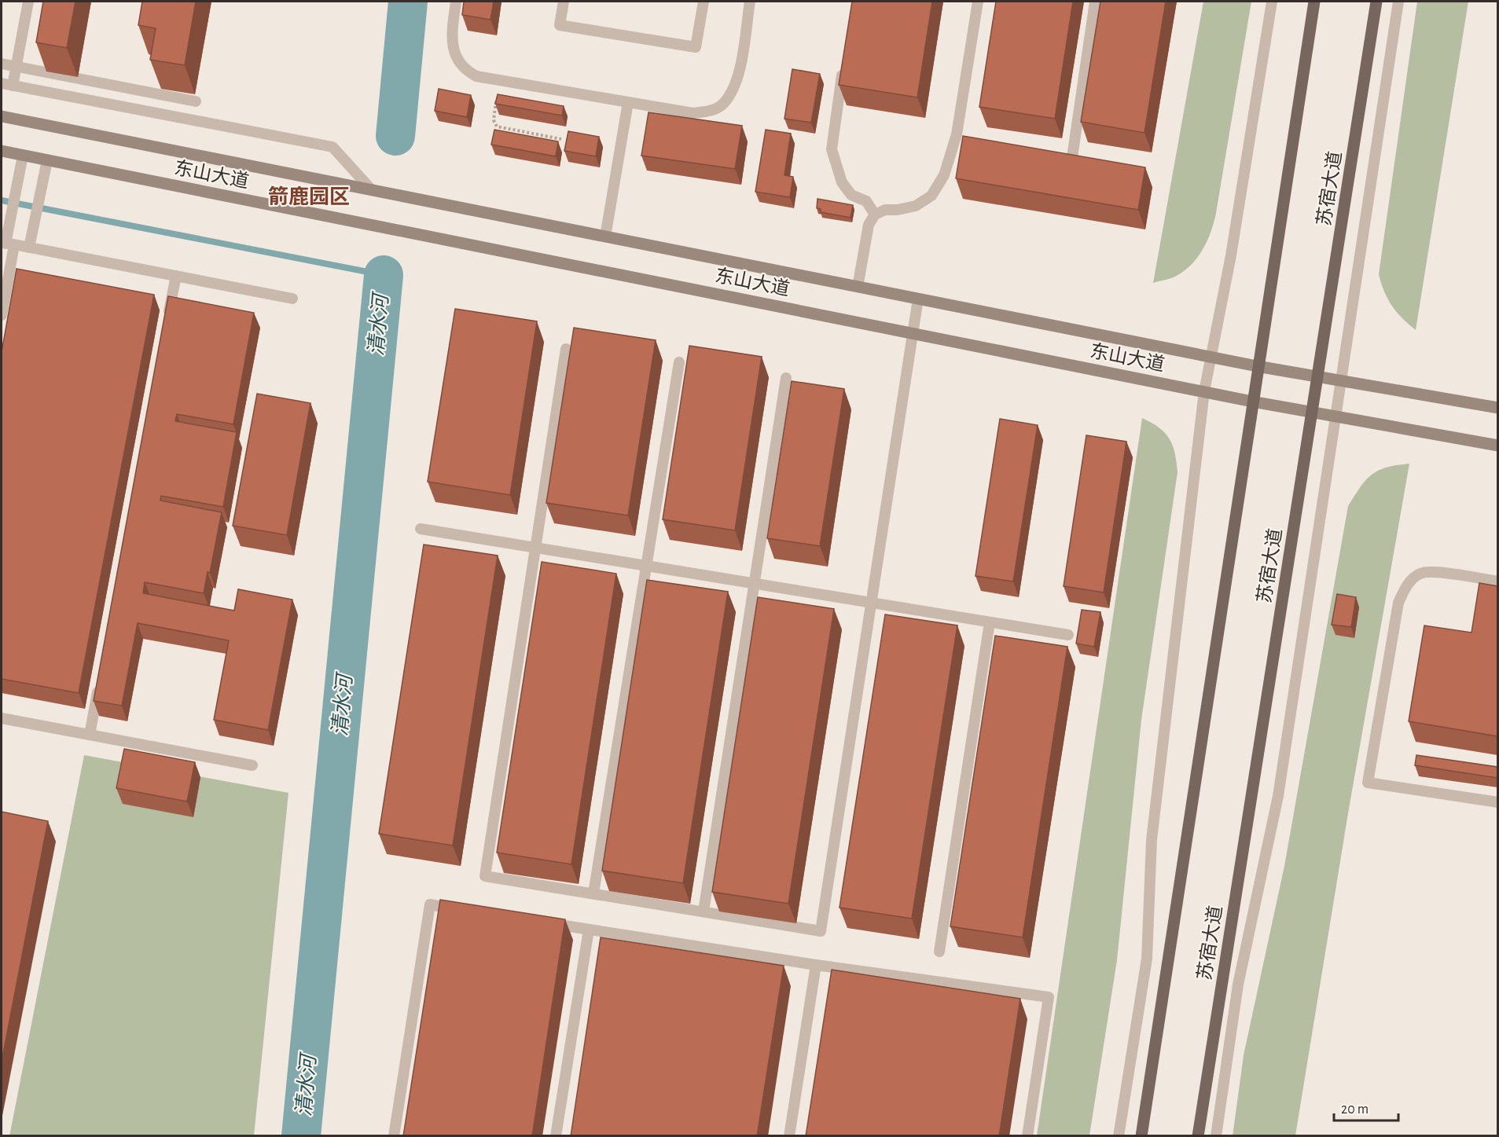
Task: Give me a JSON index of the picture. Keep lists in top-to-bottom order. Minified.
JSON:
{"streets":{"main road":["东山大道","苏宿大道"]},"crossings":[["东山大道","苏宿大道"]],"districts":["箭鹿园区"],"water":["清水河"],"scale_bar":"20 m"}
